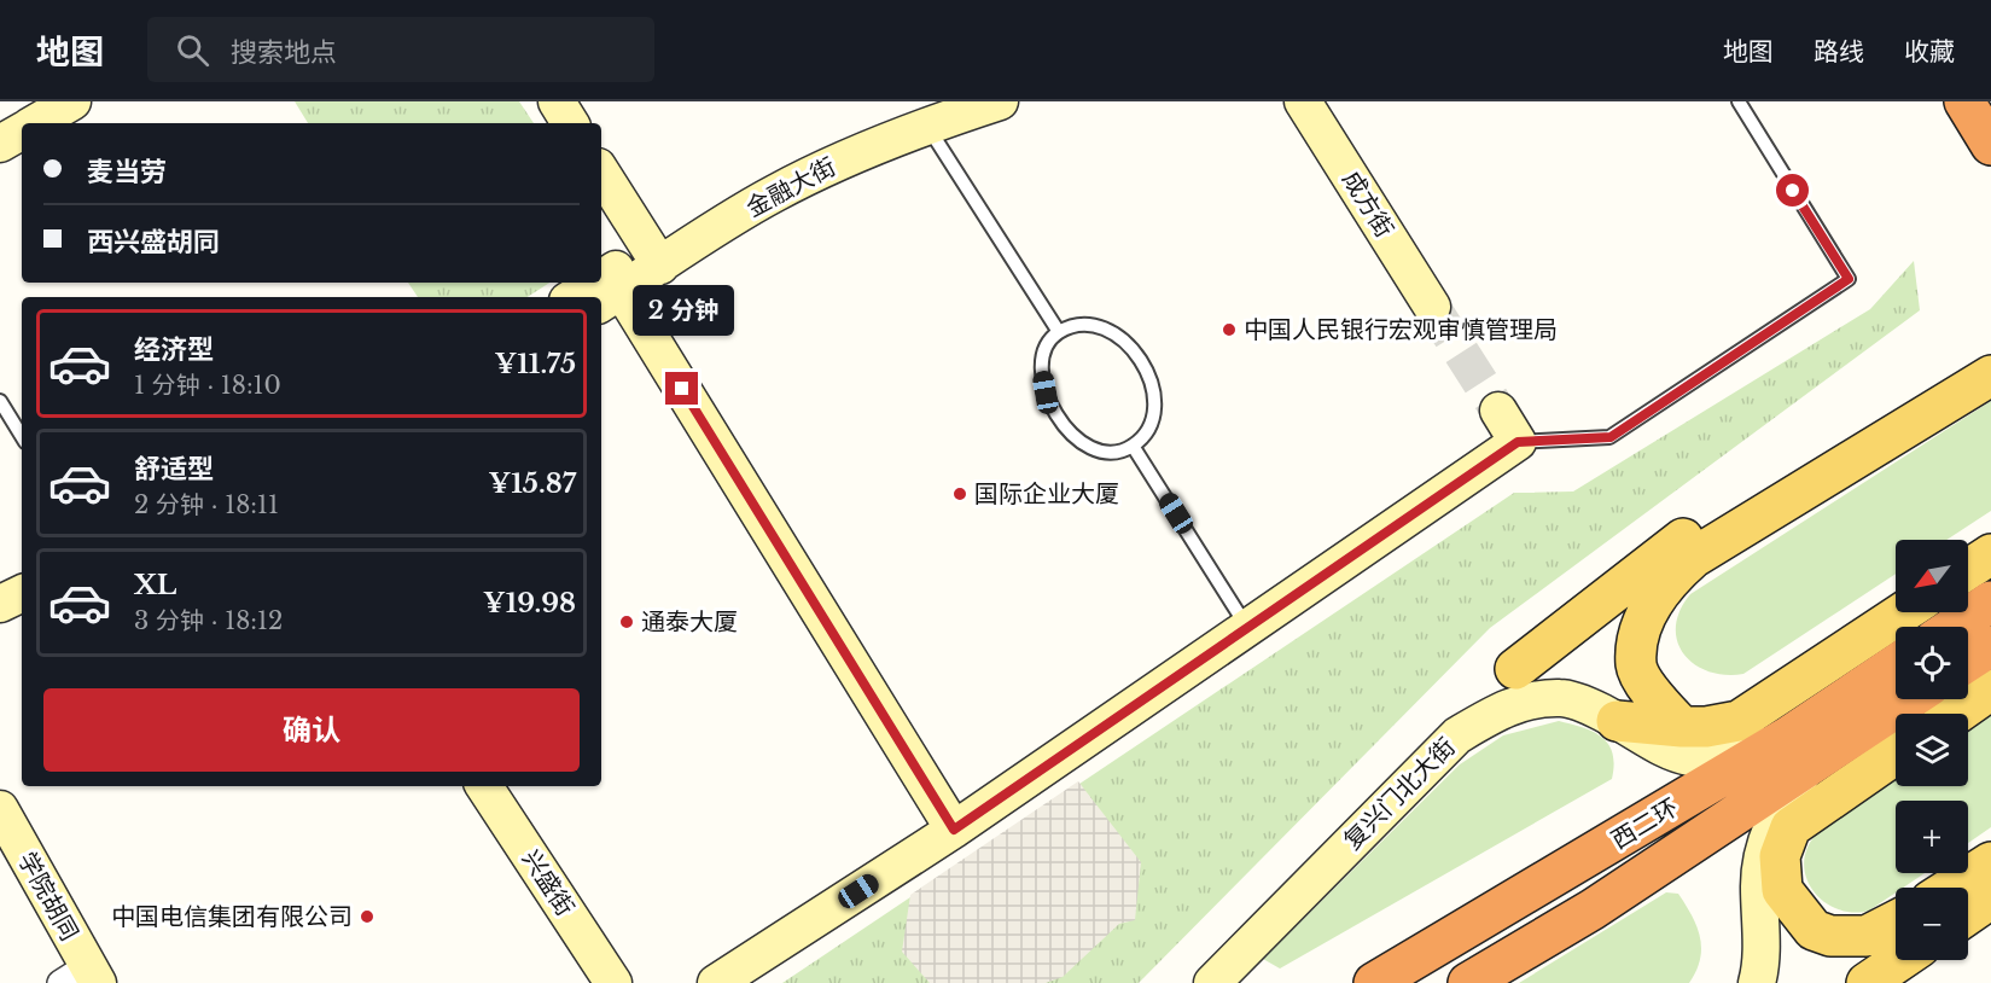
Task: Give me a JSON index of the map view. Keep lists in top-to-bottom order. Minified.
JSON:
{"streets":{"highway":["西二环"],"street":["成方街","复兴门北大街","兴盛街","学院胡同"]},"crossings":[["复兴门北大街","西二环"]],"places":["中国人民银行宏观审慎管理局","国际企业大厦","通泰大厦","中国电信集团有限公司"],"north":"bottom left","page":{"header":"地图","search":"搜索地点","nav":["地图","路线","收藏"],"banner":["麦当劳","西兴盛胡同"],"bubble":"2 分钟","list":[{"name":"经济型","note":"1 分钟 · 18:10","value":"¥11.75"},{"name":"舒适型","note":"2 分钟 · 18:11","value":"¥15.87"},{"name":"XL","note":"3 分钟 · 18:12","value":"¥19.98"}],"map_buttons":["+","−"],"buttons":"确认"}}
